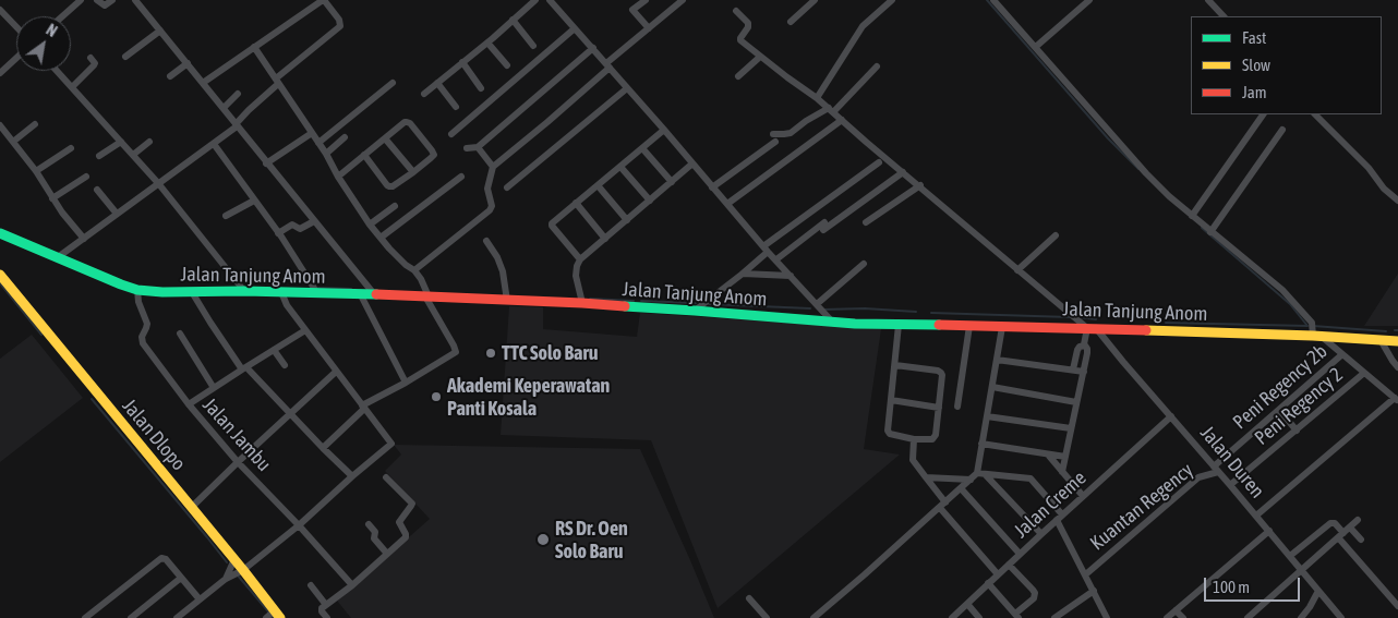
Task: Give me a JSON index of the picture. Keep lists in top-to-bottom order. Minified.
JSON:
{"streets":{"main road":["Jalan Tanjung Anom","Jalan Dlopo"],"street":["Peni Regency 2b","Peni Regency 2","Jalan Jambu","Jalan Duren","Jalan Creme","Kuantan Regency"]},"crossings":[["Jalan Tanjung Anom","Jalan Jambu"],["Jalan Tanjung Anom","Jalan Duren"],["Peni Regency 2b","Jalan Duren"],["Peni Regency 2b","Kuantan Regency"],["Peni Regency 2","Jalan Duren"],["Jalan Duren","Jalan Creme"],["Jalan Duren","Kuantan Regency"]],"places":["TTC Solo Baru","Akademi Keperawatan Panti Kosala","RS Dr. Oen Solo Baru"],"legend":["Fast","Slow","Jam"],"scale_bar":"100 m","north":"top right"}
